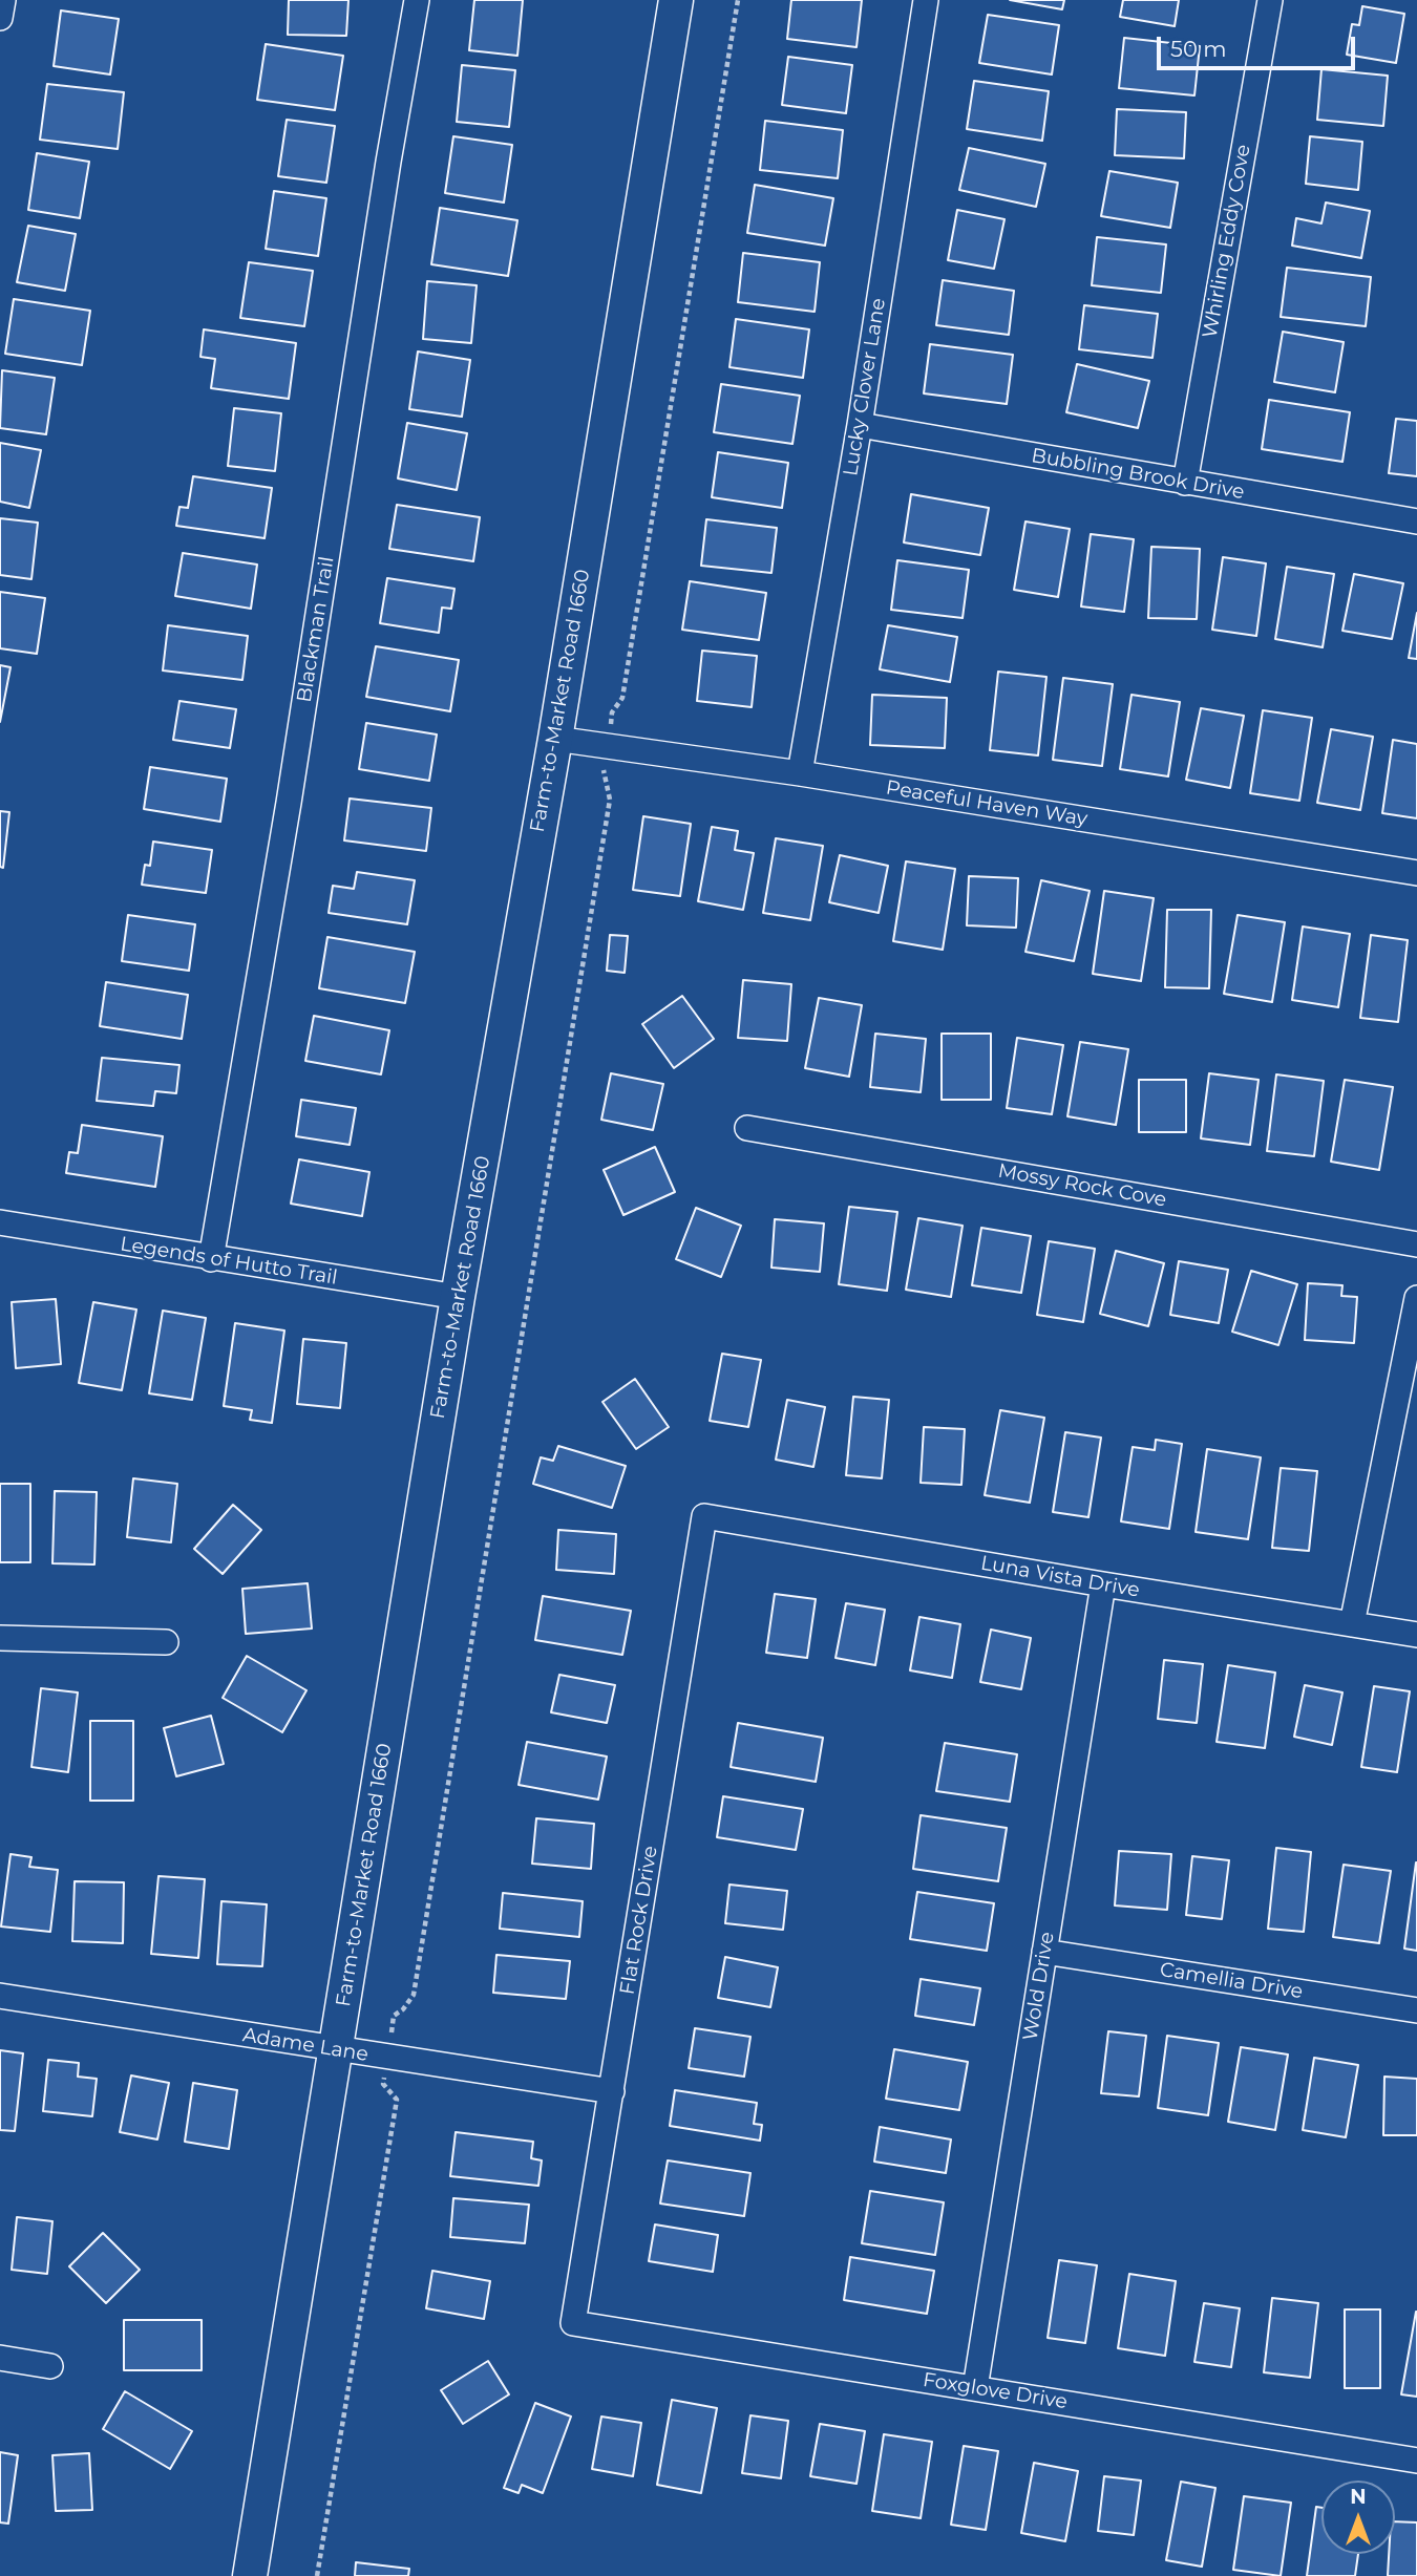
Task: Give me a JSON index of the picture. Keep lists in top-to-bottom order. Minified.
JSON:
{"streets":{"main road":["Farm-to-Market Road 1660"],"street":["Whirling Eddy Cove","Lucky Clover Lane","Bubbling Brook Drive","Blackman Trail","Peaceful Haven Way","Mossy Rock Cove","Legends of Hutto Trail","Luna Vista Drive","Flat Rock Drive","Camellia Drive","Wold Drive","Adame Lane","Foxglove Drive"]},"crossings":[["Whirling Eddy Cove","Bubbling Brook Drive"],["Lucky Clover Lane","Bubbling Brook Drive"],["Lucky Clover Lane","Peaceful Haven Way"],["Blackman Trail","Legends of Hutto Trail"],["Farm-to-Market Road 1660","Peaceful Haven Way"],["Farm-to-Market Road 1660","Legends of Hutto Trail"],["Farm-to-Market Road 1660","Adame Lane"],["Luna Vista Drive","Flat Rock Drive"],["Luna Vista Drive","Wold Drive"],["Flat Rock Drive","Adame Lane"],["Flat Rock Drive","Foxglove Drive"],["Camellia Drive","Wold Drive"],["Wold Drive","Foxglove Drive"]],"scale_bar":"50 m","north":"top"}
